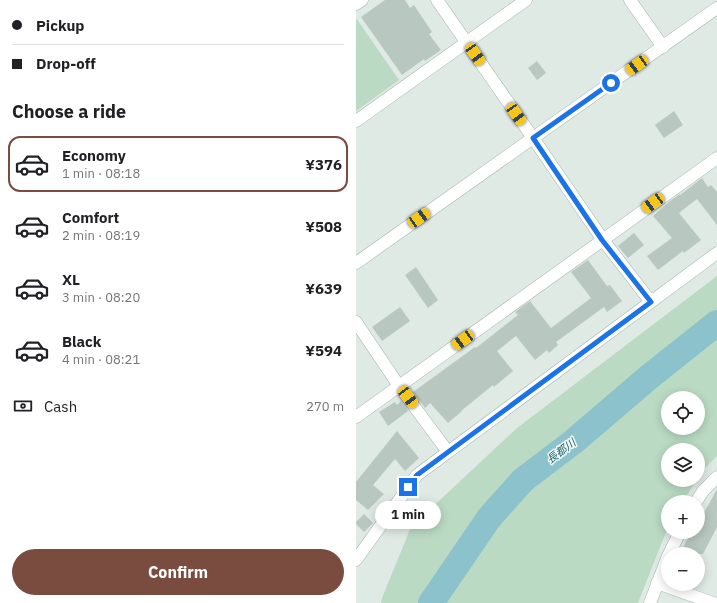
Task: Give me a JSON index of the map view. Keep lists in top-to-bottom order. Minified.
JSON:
{"water":["長都川"],"page":{"banner":["Pickup","Drop-off"],"heading":"Choose a ride","list":[{"name":"Economy","note":"1 min · 08:18","value":"¥376"},{"name":"Comfort","note":"2 min · 08:19","value":"¥508"},{"name":"XL","note":"3 min · 08:20","value":"¥639"},{"name":"Black","note":"4 min · 08:21","value":"¥594"}],"pay":["Cash","270 m"],"map_buttons":["+","−"],"bubble":"1 min","buttons":"Confirm"}}
